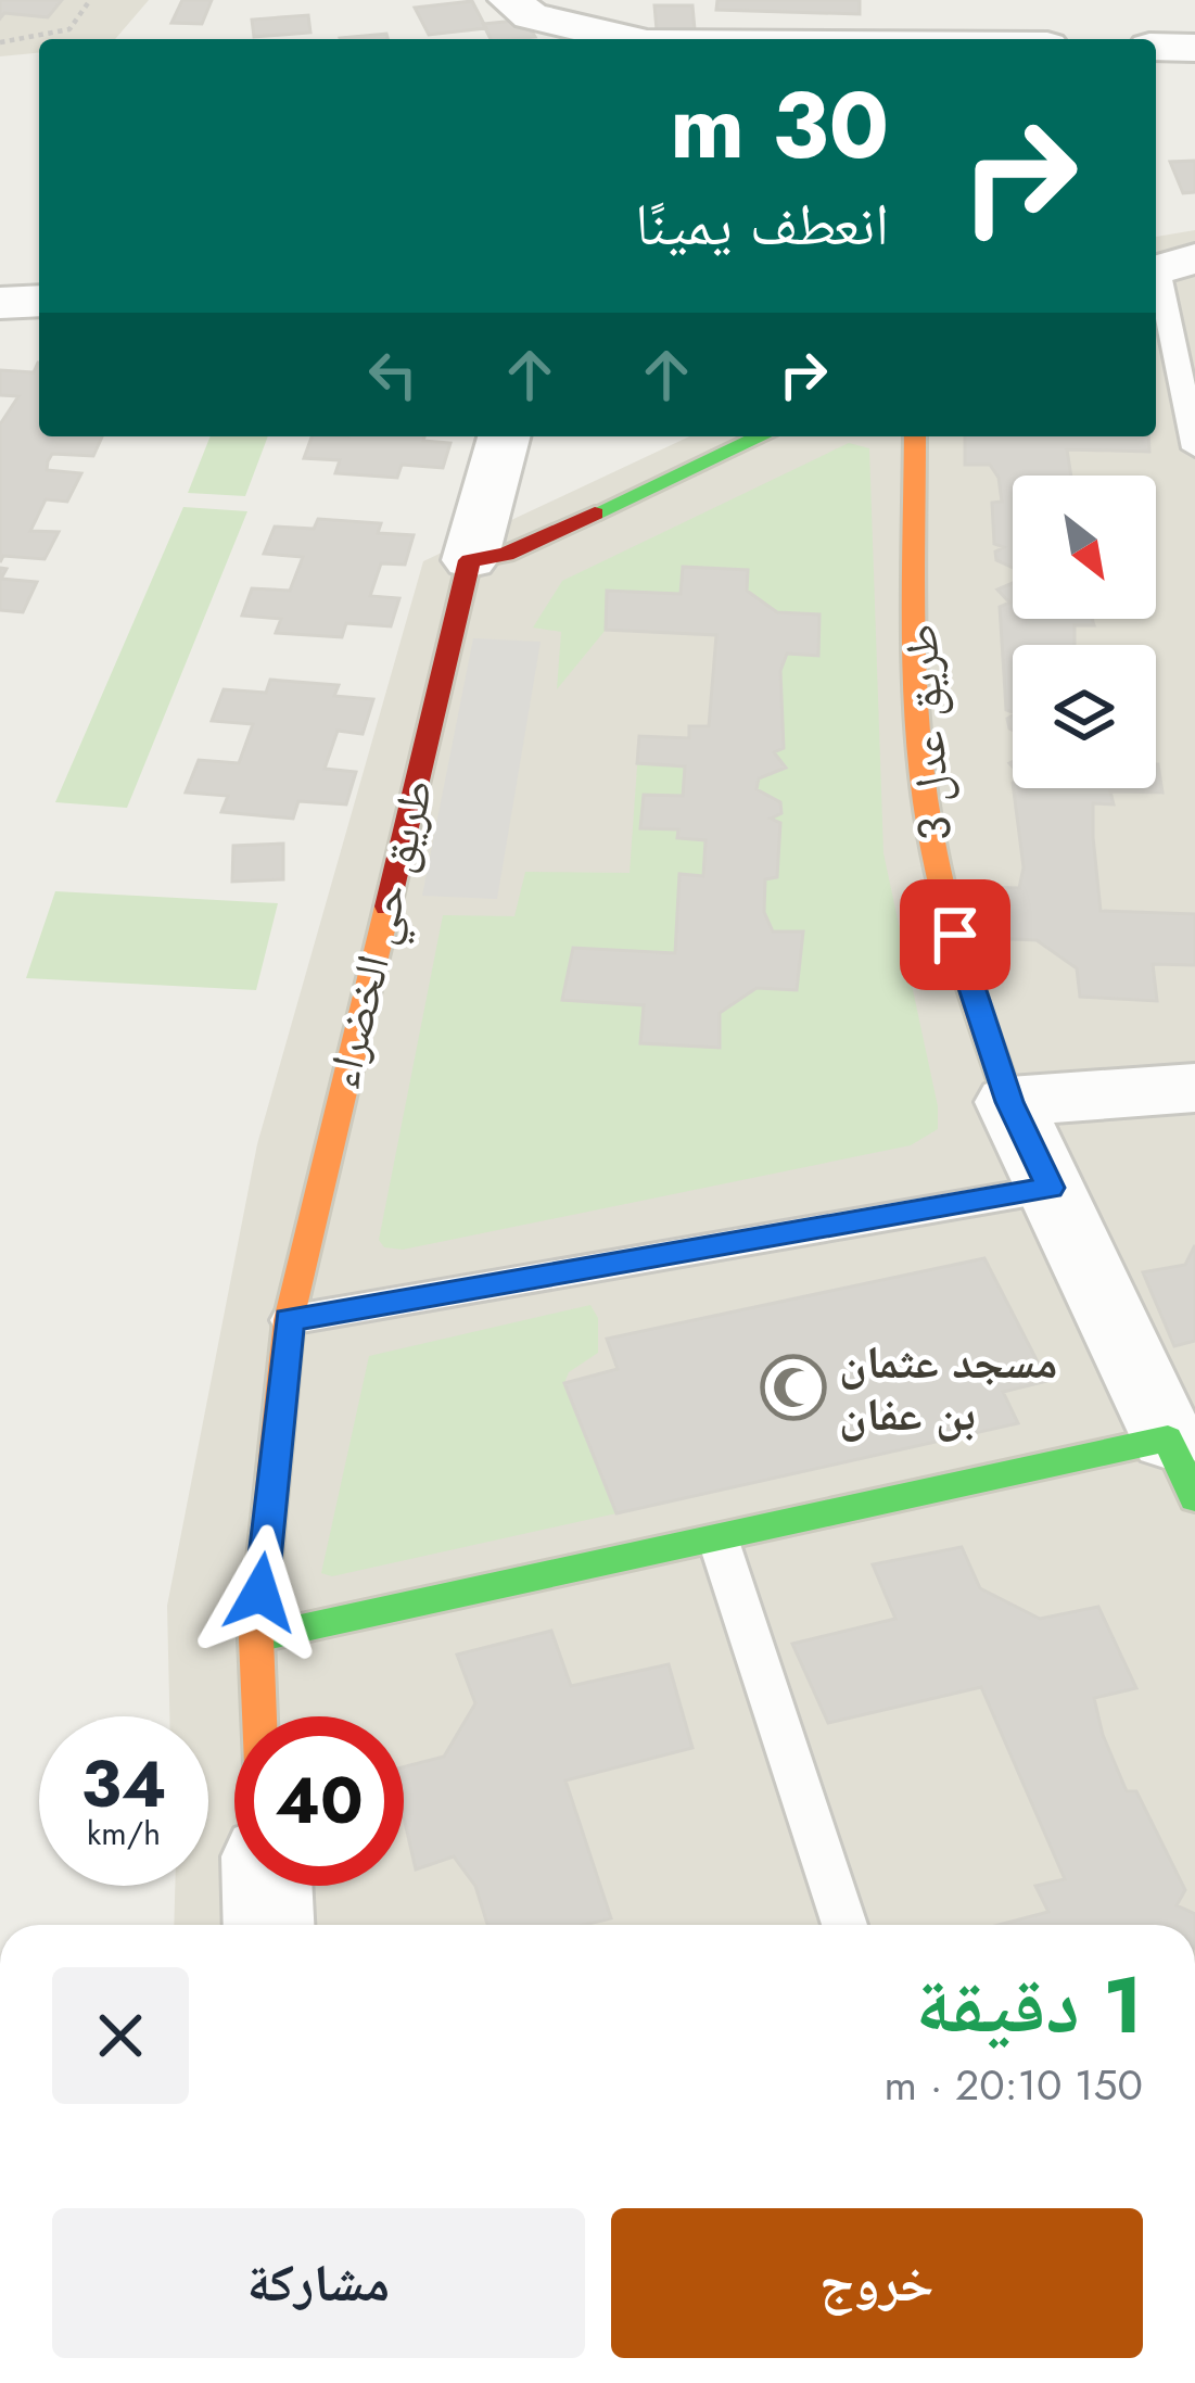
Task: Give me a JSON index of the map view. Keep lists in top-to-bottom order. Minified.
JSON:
{"streets":{"street":["طريق عدل 3","طريق حي الخضراء"]},"places":{"mosque":["مسجد عثمان بن عفان"]},"north":"bottom right","page":{"turn":["30 m","انعطف يمينًا"],"speed":"34 km/h","limit":"40","heading":["1 دقيقة","150 m · 20:10"],"buttons":["خروج","مشاركة"]}}
